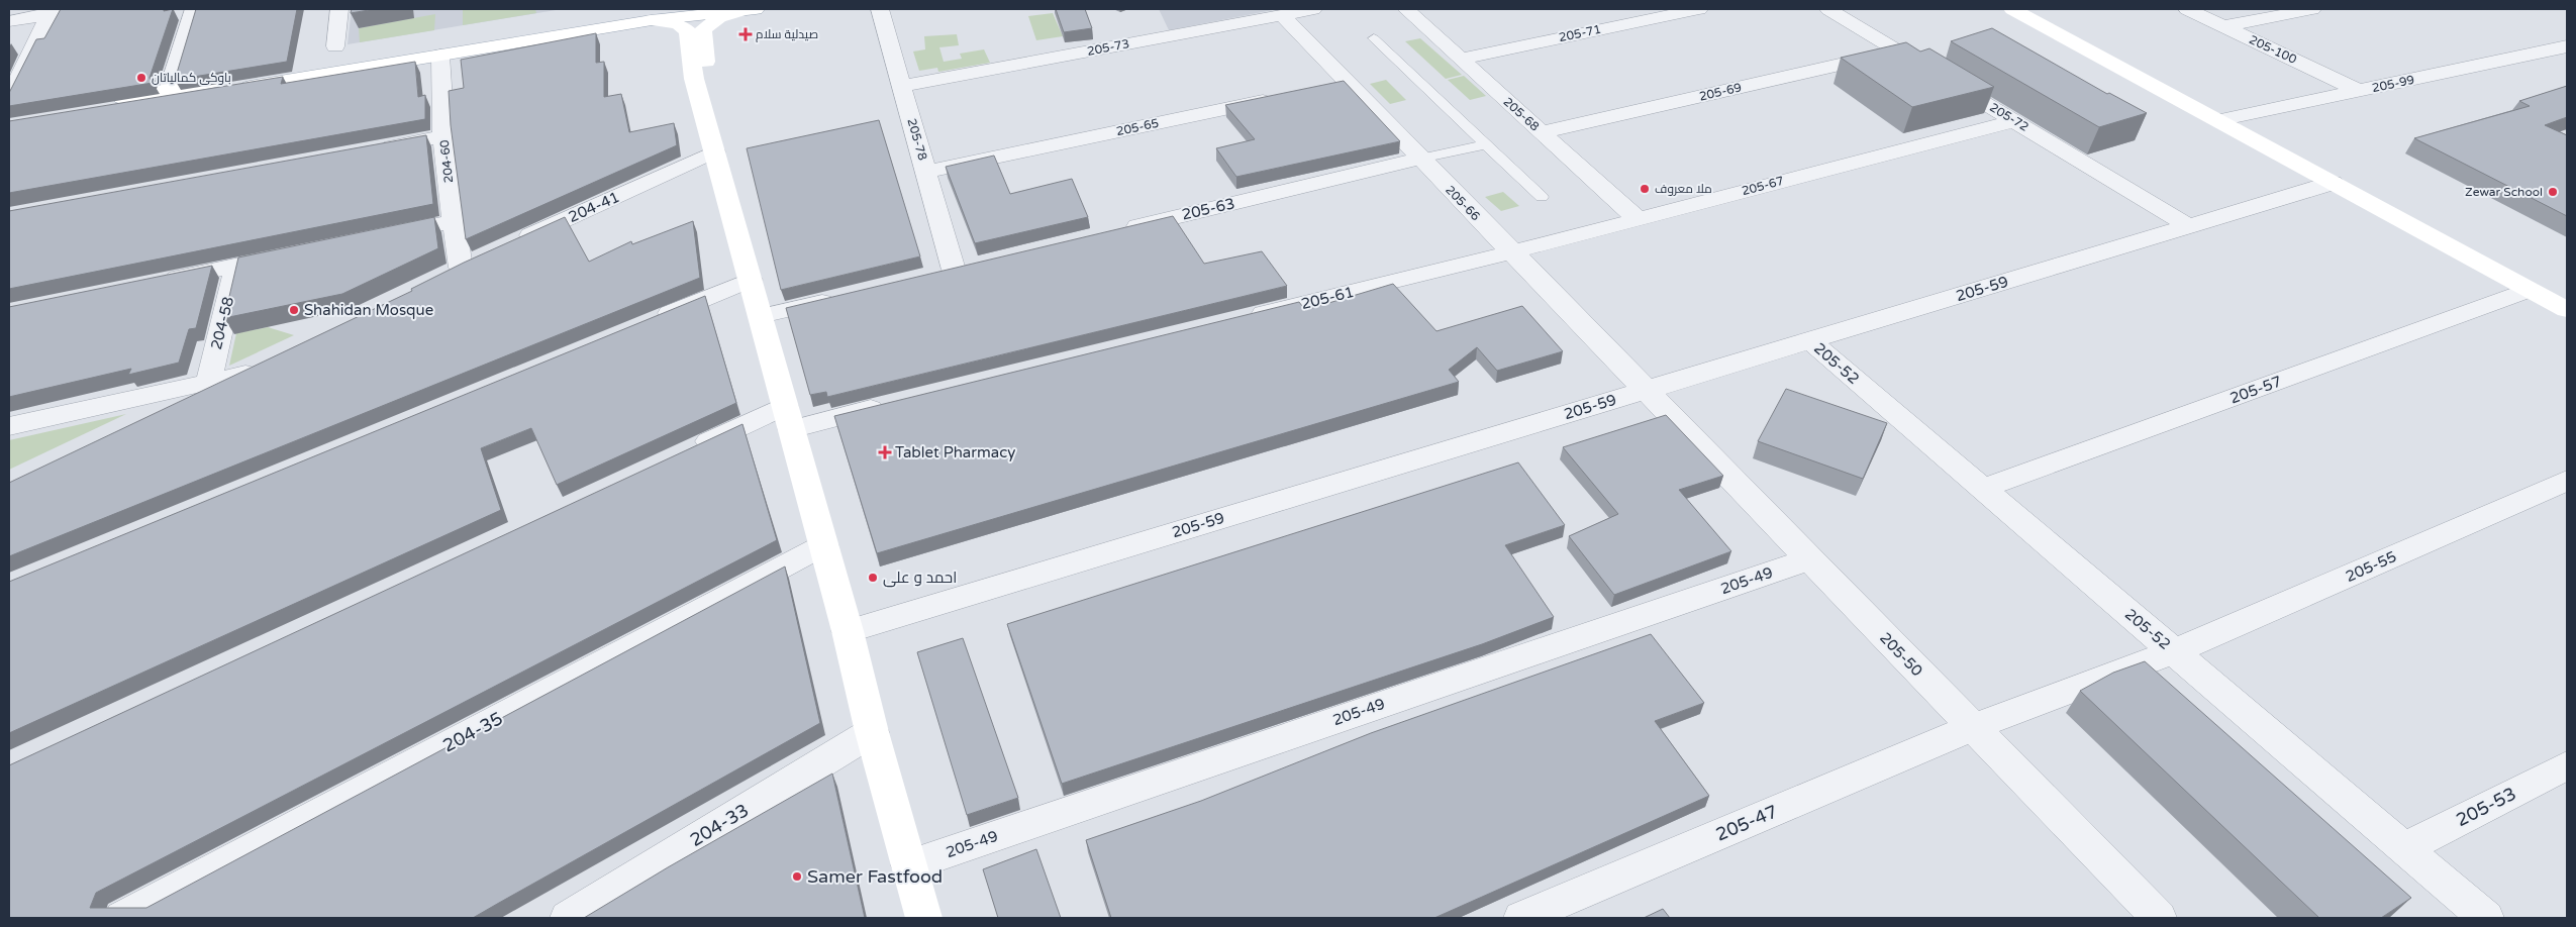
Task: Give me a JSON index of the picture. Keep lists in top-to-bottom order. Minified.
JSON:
{"streets":{"street":["205-71","205-73","205-100","205-99","205-69","205-68","205-72","205-65","205-78","204-60","205-67","205-66","204-41","205-63","205-59","205-61","204-58","205-52","205-57","205-55","205-49","205-50","204-35","205-53","205-47","204-33"]},"crossings":[["205-71","205-68"],["205-73","205-78"],["205-73","205-66"],["205-100","205-99"],["205-69","205-68"],["205-69","205-72"],["205-68","205-67"],["205-72","205-67"],["205-72","205-59"],["205-65","205-78"],["205-67","205-66"],["205-67","205-61"],["205-66","205-63"],["205-66","205-59"],["205-66","205-61"],["205-66","205-50"],["205-59","205-52"],["205-59","205-50"],["205-52","205-57"],["205-52","205-55"],["205-52","205-53"],["205-55","205-50"],["205-55","205-47"],["205-49","205-50"],["205-50","205-47"]],"places":{"health":["صیدلیة سلام","Tablet Pharmacy"],"other":["باوکی کمالیاتان","ملا معروف","Zewar School","Shahidan Mosque","احمد و علی","Samer Fastfood"]}}
